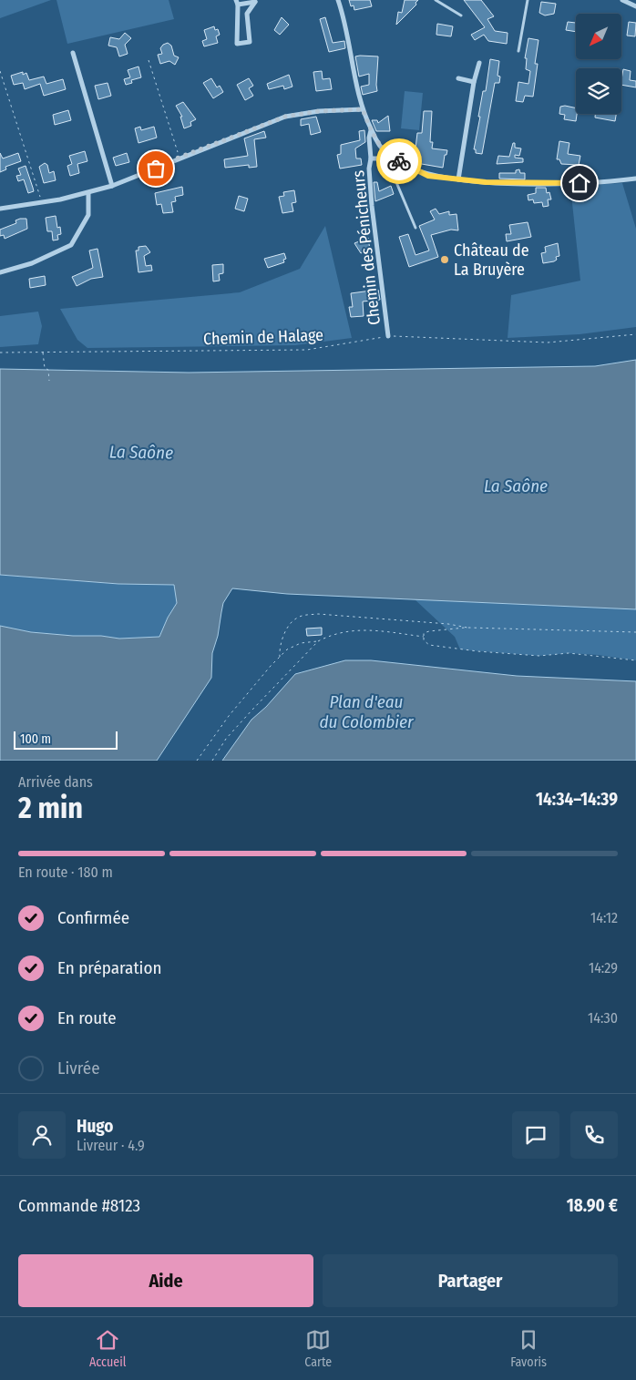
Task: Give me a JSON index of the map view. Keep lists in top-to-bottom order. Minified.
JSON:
{"streets":{"street":["Chemin des Pénicheurs"],"path":["Chemin de Halage"]},"crossings":[["Chemin des Pénicheurs","Chemin de Halage"]],"water":["La Saône","Plan d'eau du Colombier"],"places":["Château de La Bruyère"],"scale_bar":"100 m","north":"bottom left","page":{"scale":"100 m","heading":["2 min","Arrivée dans","14:34–14:39"],"panel":["Hugo","Livreur · 4.9","Commande #8123","18.90 €"],"bar":"En route · 180 m","list":[["Confirmée","14:12"],["En préparation","14:29"],["En route","14:30"],"Livrée"],"buttons":["Aide","Partager"],"tabs":["Accueil","Carte","Favoris"]}}
